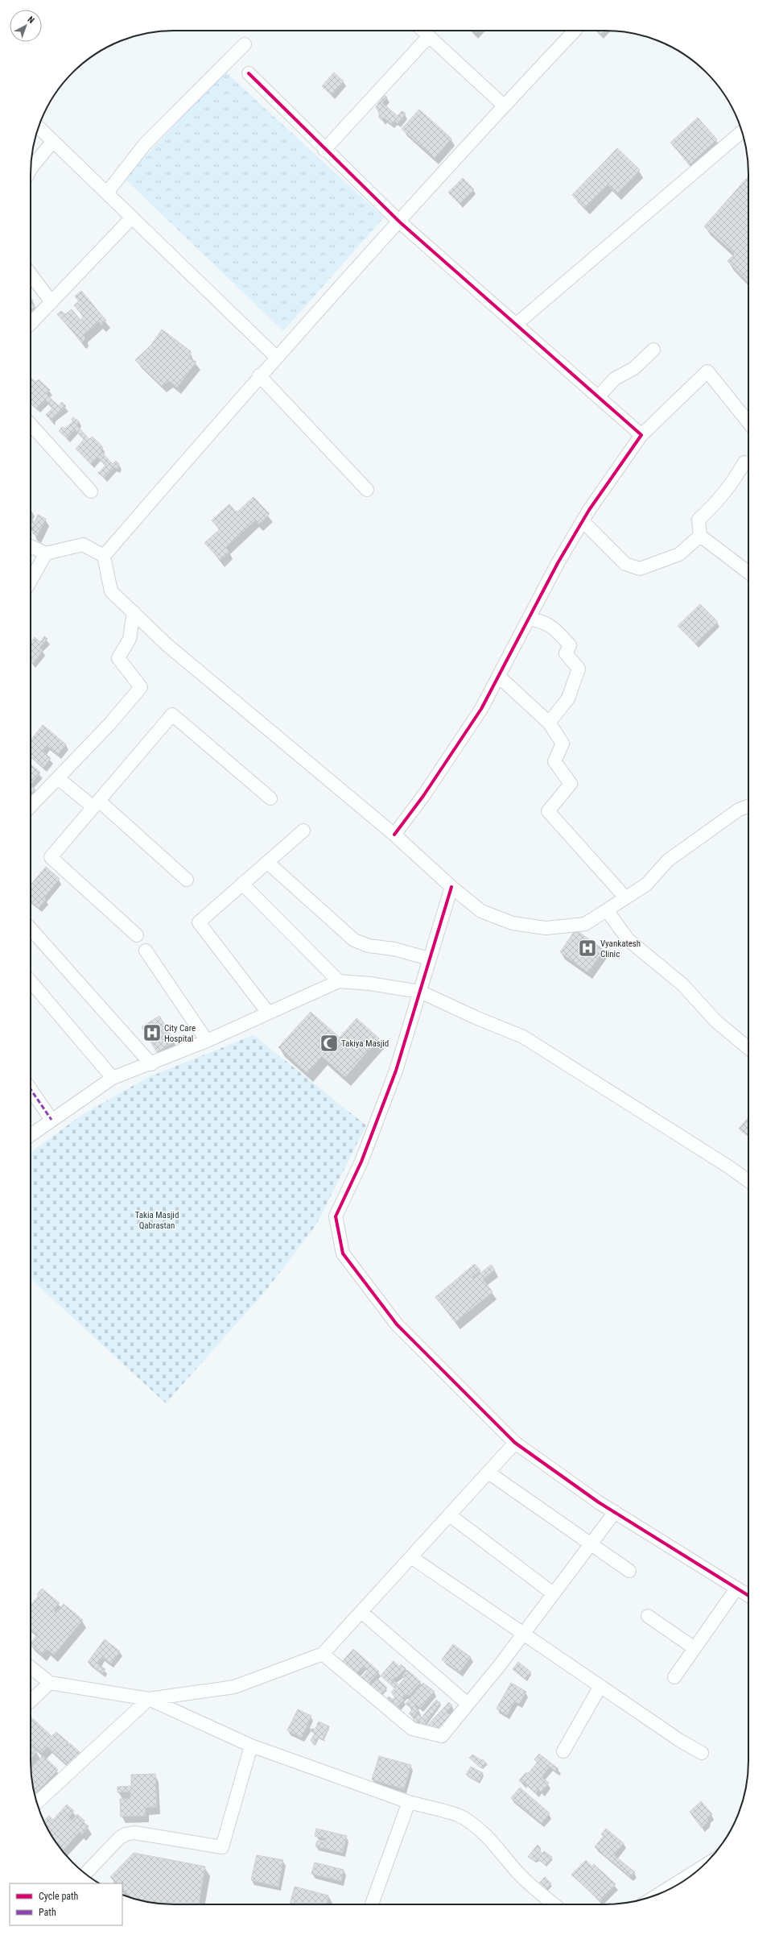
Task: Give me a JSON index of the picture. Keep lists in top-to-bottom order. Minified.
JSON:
{"parks":["Takia Masjid Qabrastan"],"places":{"hospital":["Vyankatesh Clinic","City Care Hospital"],"mosque":["Takiya Masjid"]},"legend":["Cycle path","Path"],"north":"top right"}
